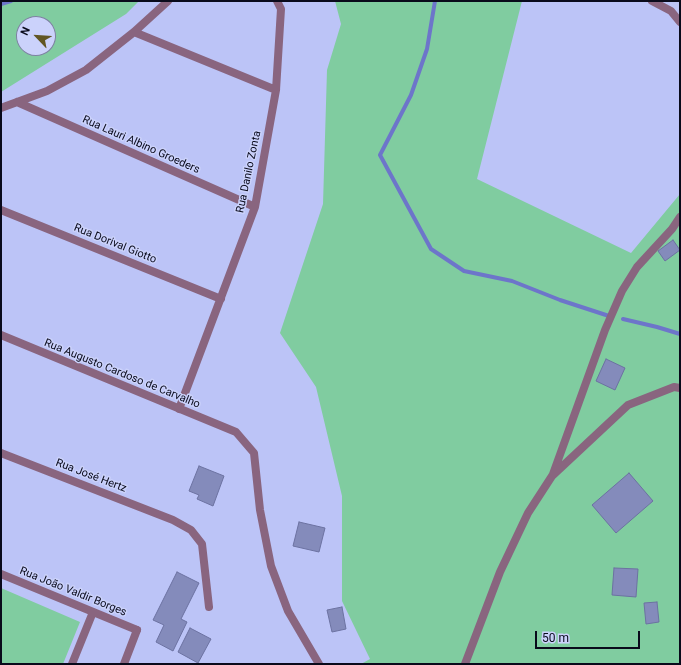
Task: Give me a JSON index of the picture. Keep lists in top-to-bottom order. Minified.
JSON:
{"streets":{"street":["Rua Lauri Albino Groeders","Rua Danilo Zonta","Rua Dorival Giotto","Rua Augusto Cardoso de Carvalho","Rua José Hertz","Rua João Valdir Borges"]},"crossings":[["Rua Lauri Albino Groeders","Rua Danilo Zonta"],["Rua Danilo Zonta","Rua Dorival Giotto"],["Rua Danilo Zonta","Rua Augusto Cardoso de Carvalho"]],"scale_bar":"50 m","north":"top left"}
